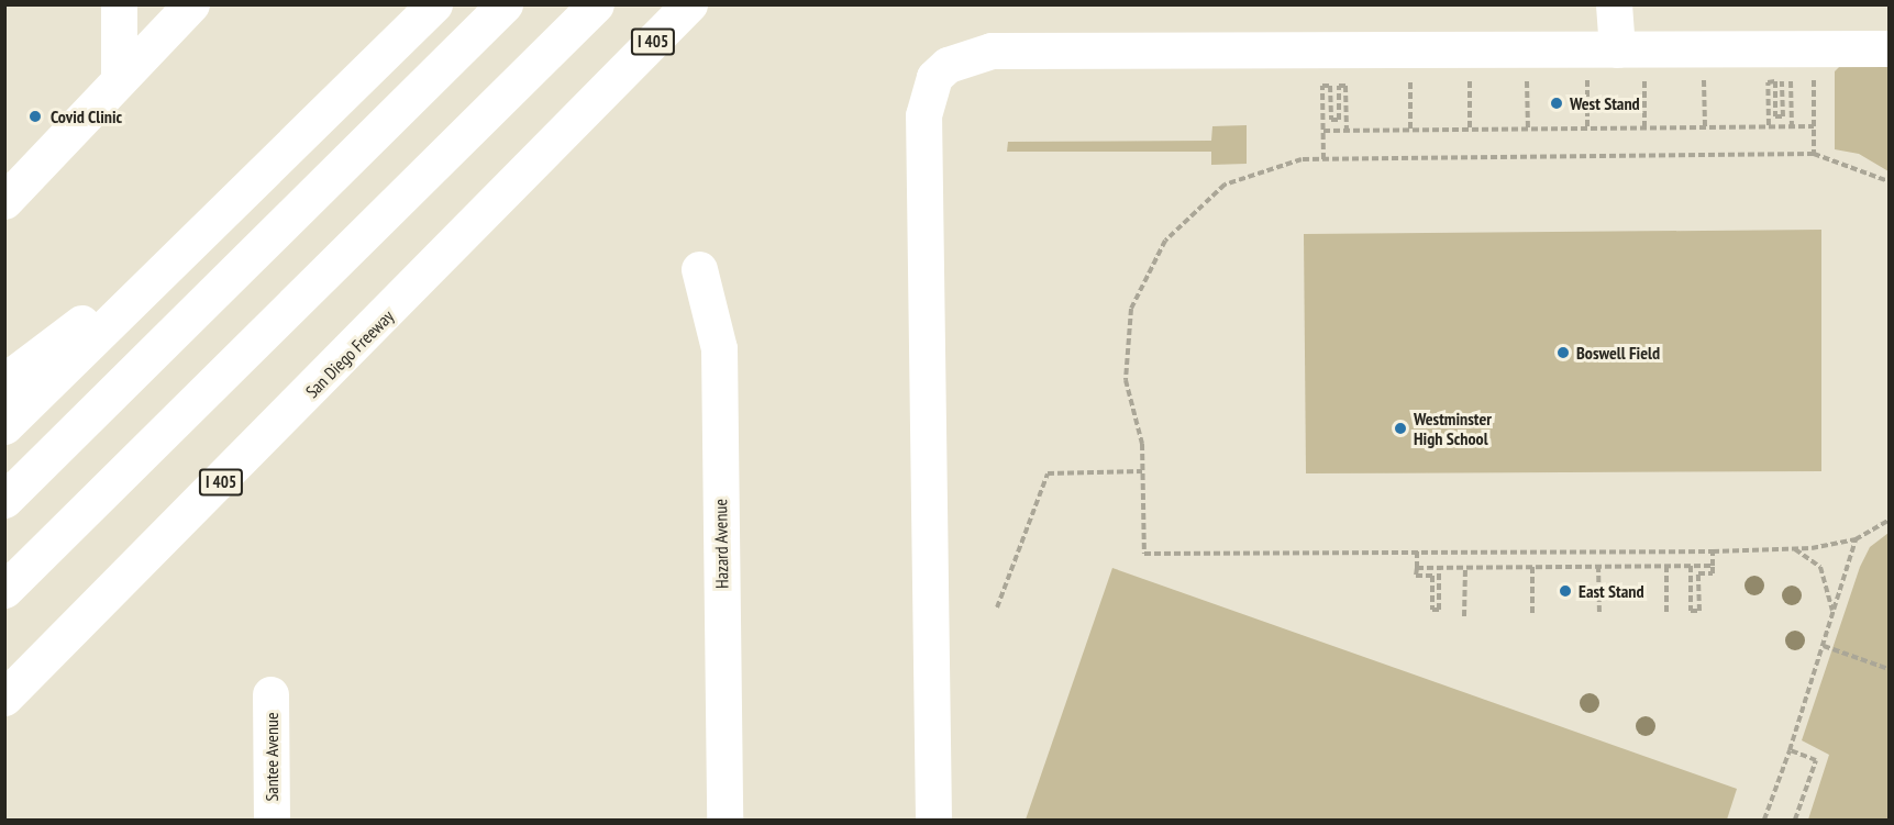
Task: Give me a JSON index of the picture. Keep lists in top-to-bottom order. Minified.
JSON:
{"streets":{"main road":["I 405","San Diego Freeway","Hazard Avenue","Santee Avenue"]},"places":["West Stand","Covid Clinic","Boswell Field","Westminster High School","East Stand"]}
